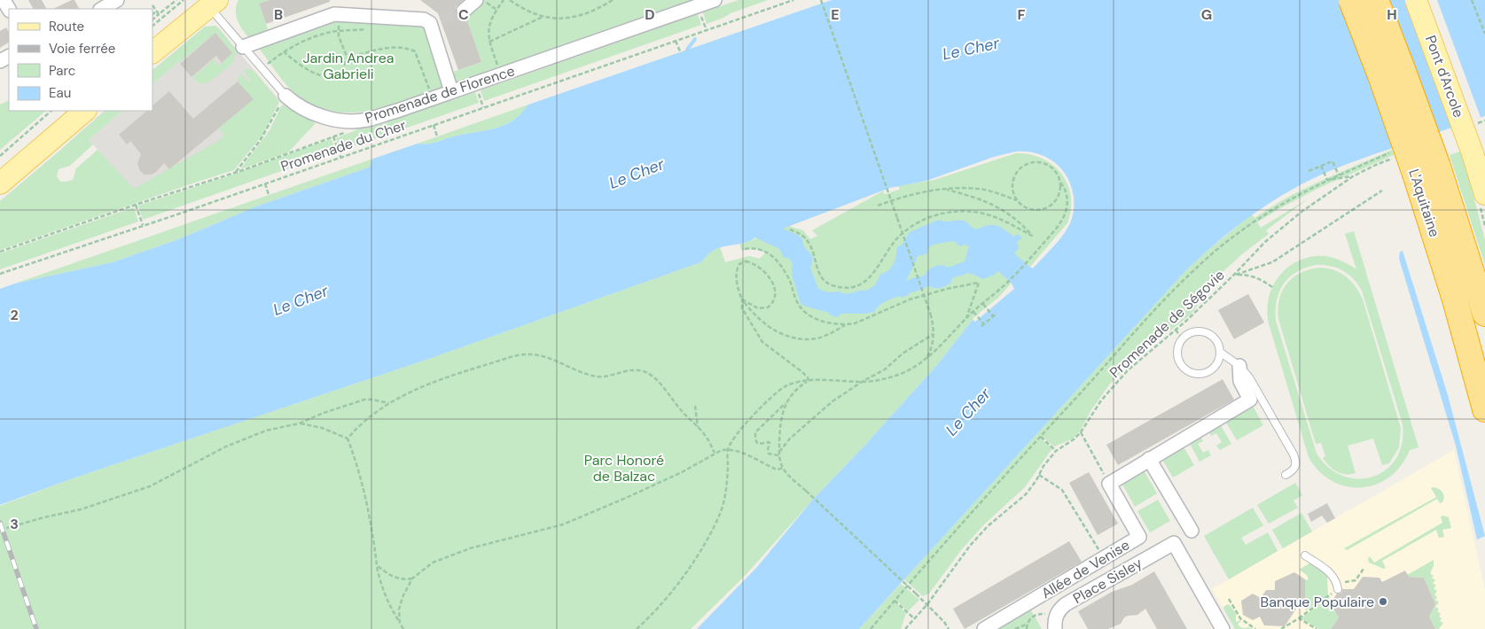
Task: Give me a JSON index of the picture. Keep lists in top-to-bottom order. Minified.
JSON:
{"streets":{"highway":["L'Aquitaine"],"main road":["Pont d'Arcole"],"street":["Promenade de Florence","Allée de Venise","Place Sisley"],"path":["Promenade du Cher","Promenade de Ségovie"]},"water":["Le Cher"],"parks":["Jardin Andrea Gabrieli","Parc Honoré de Balzac"],"places":["Banque Populaire"],"legend":["Route","Voie ferrée","Parc","Eau"],"grid":{"columns":["B","C","D","E","F","G","H"],"rows":["2","3"]}}
